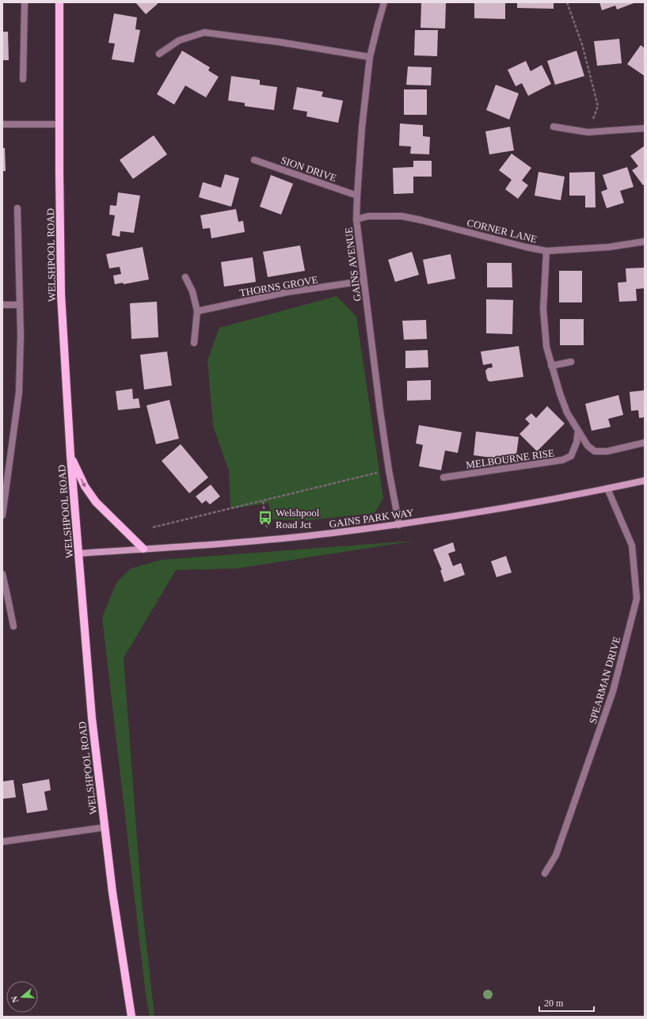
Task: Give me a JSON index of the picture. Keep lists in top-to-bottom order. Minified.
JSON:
{"streets":{"main road":["WELSHPOOL ROAD"],"street":["SION DRIVE","CORNER LANE","GAINS AVENUE","THORNS GROVE","MELBOURNE RISE","GAINS PARK WAY","SPEARMAN DRIVE"]},"crossings":[["SION DRIVE","GAINS AVENUE"],["CORNER LANE","GAINS AVENUE"],["WELSHPOOL ROAD","GAINS PARK WAY"],["GAINS AVENUE","THORNS GROVE"],["GAINS AVENUE","GAINS PARK WAY"],["GAINS PARK WAY","SPEARMAN DRIVE"]],"places":{"bus stop":["Welshpool Road Jct"]},"scale_bar":"20 m","north":"left"}
